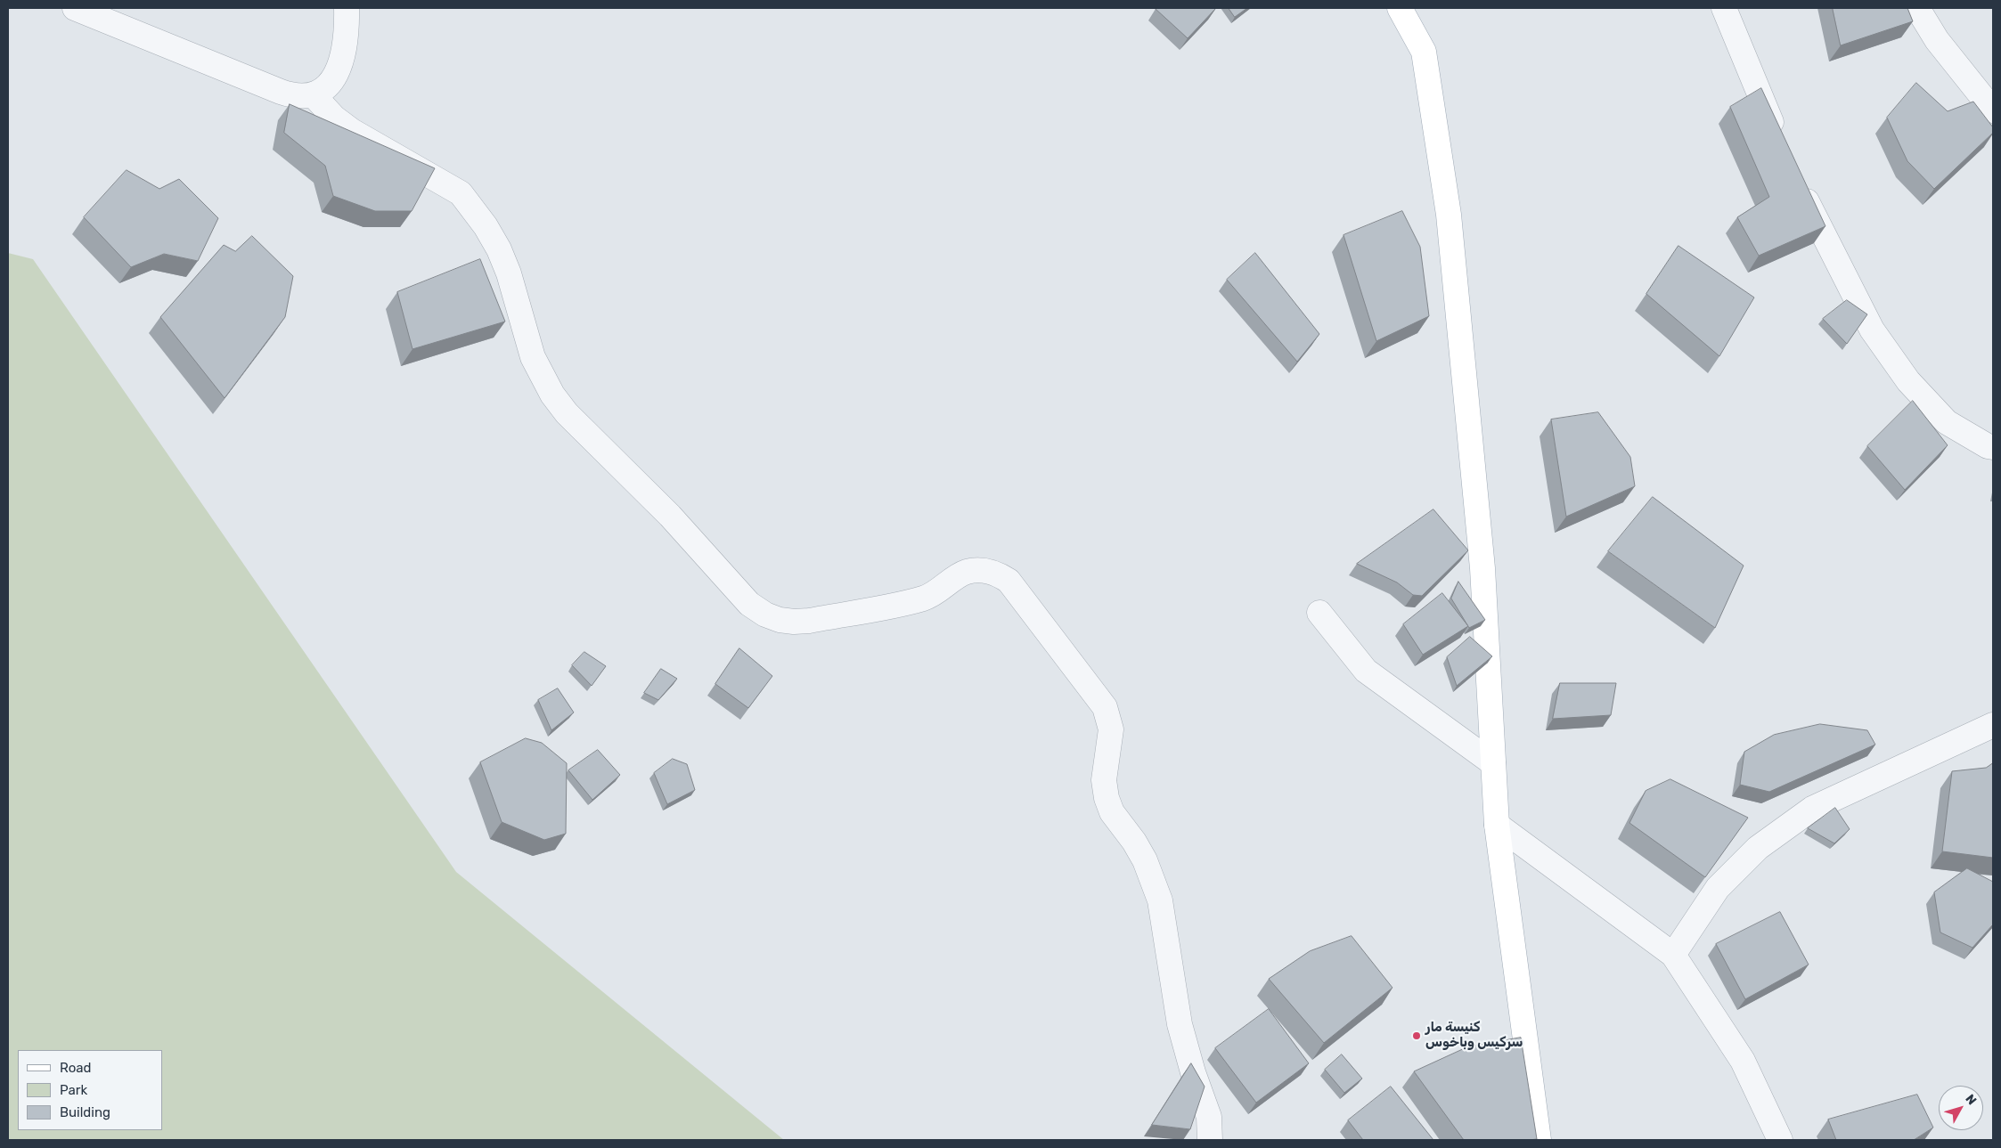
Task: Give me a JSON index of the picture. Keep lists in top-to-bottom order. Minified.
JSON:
{"places":["كنيسة مار سركيس وباخوس"],"legend":["Road","Park","Building"],"north":"top right"}
